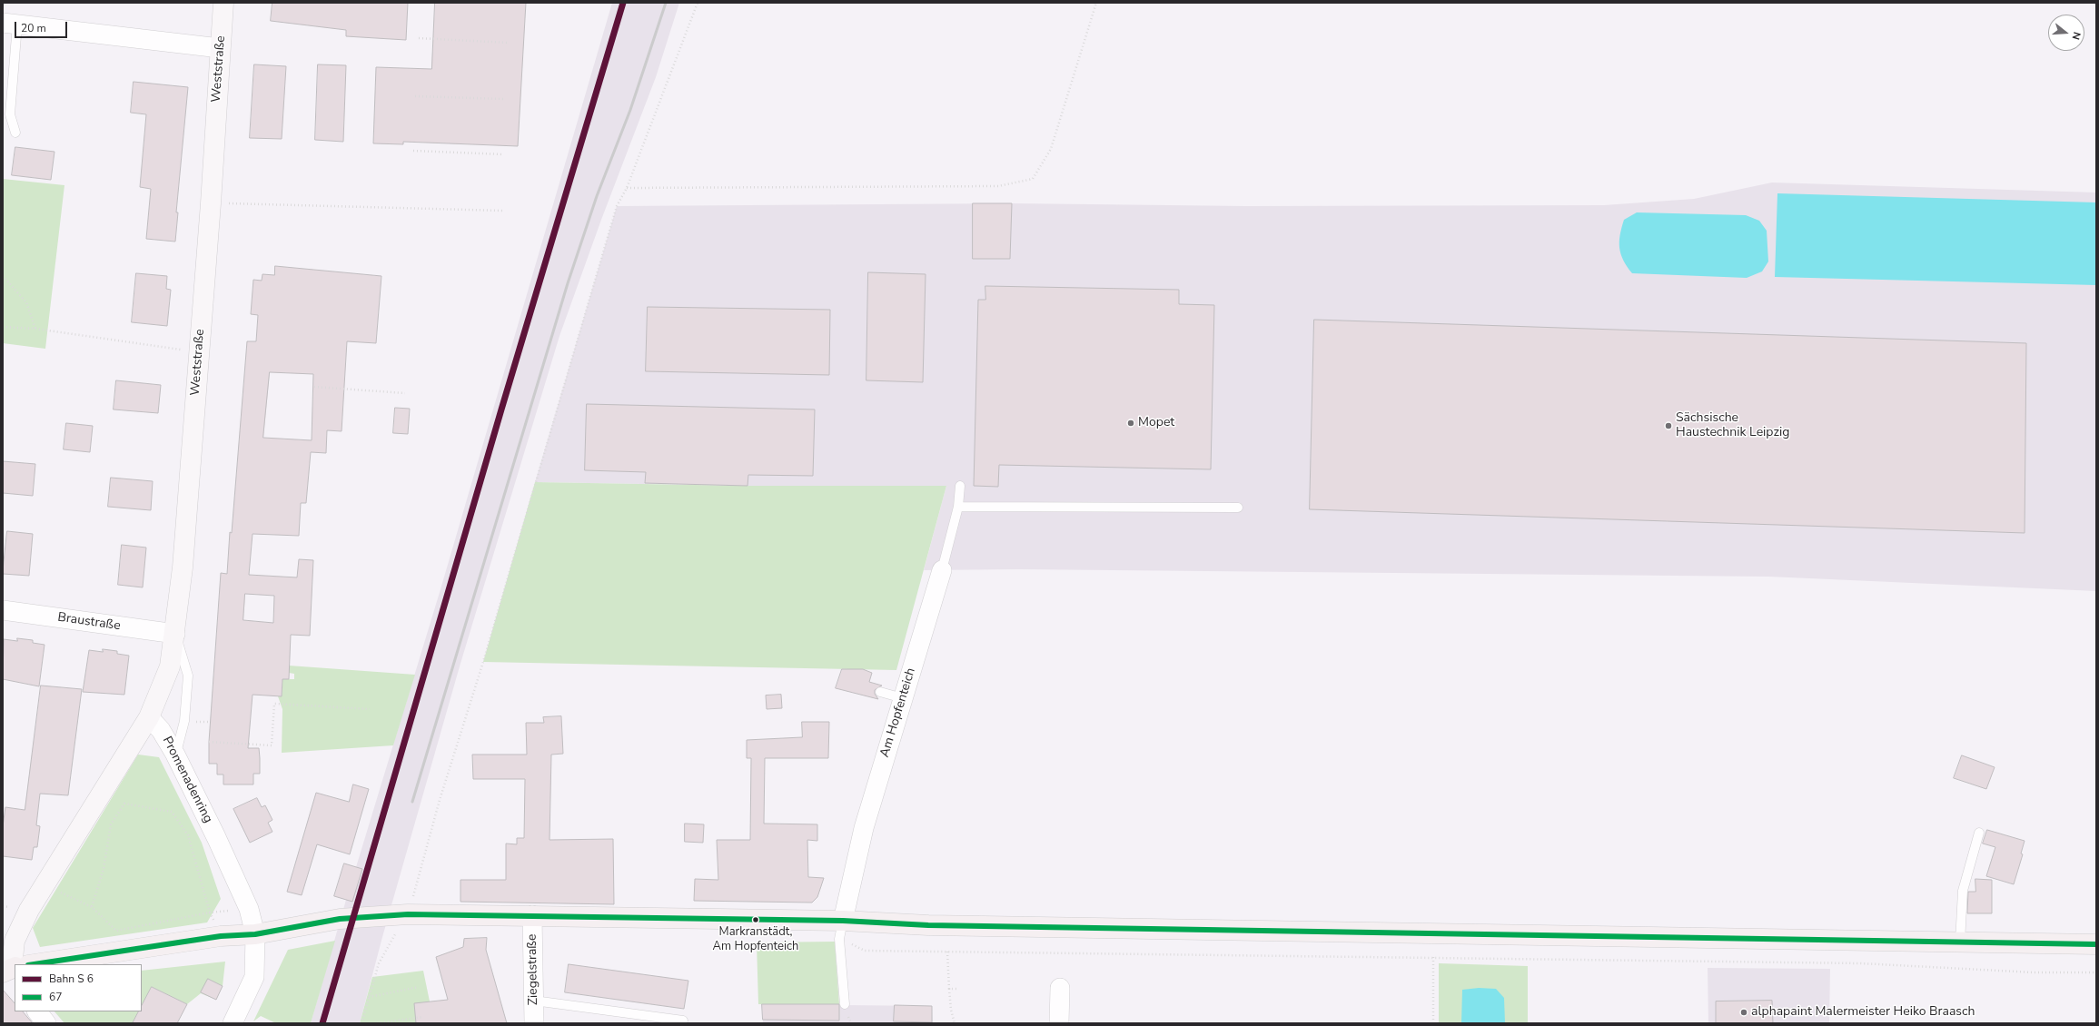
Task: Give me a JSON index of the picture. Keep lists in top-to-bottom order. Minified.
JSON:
{"streets":{"main road":["Weststraße"],"street":["Braustraße","Am Hopfenteich","Promenadenring","Ziegelstraße"]},"crossings":[["Weststraße","Braustraße"],["Weststraße","Promenadenring"]],"places":["Mopet","Sächsische Haustechnik Leipzig","Markranstädt, Am Hopfenteich","alphapaint Malermeister Heiko Braasch"],"lines":["transit line 67"],"legend":["Bahn S 6","67"],"scale_bar":"20 m","north":"right"}
